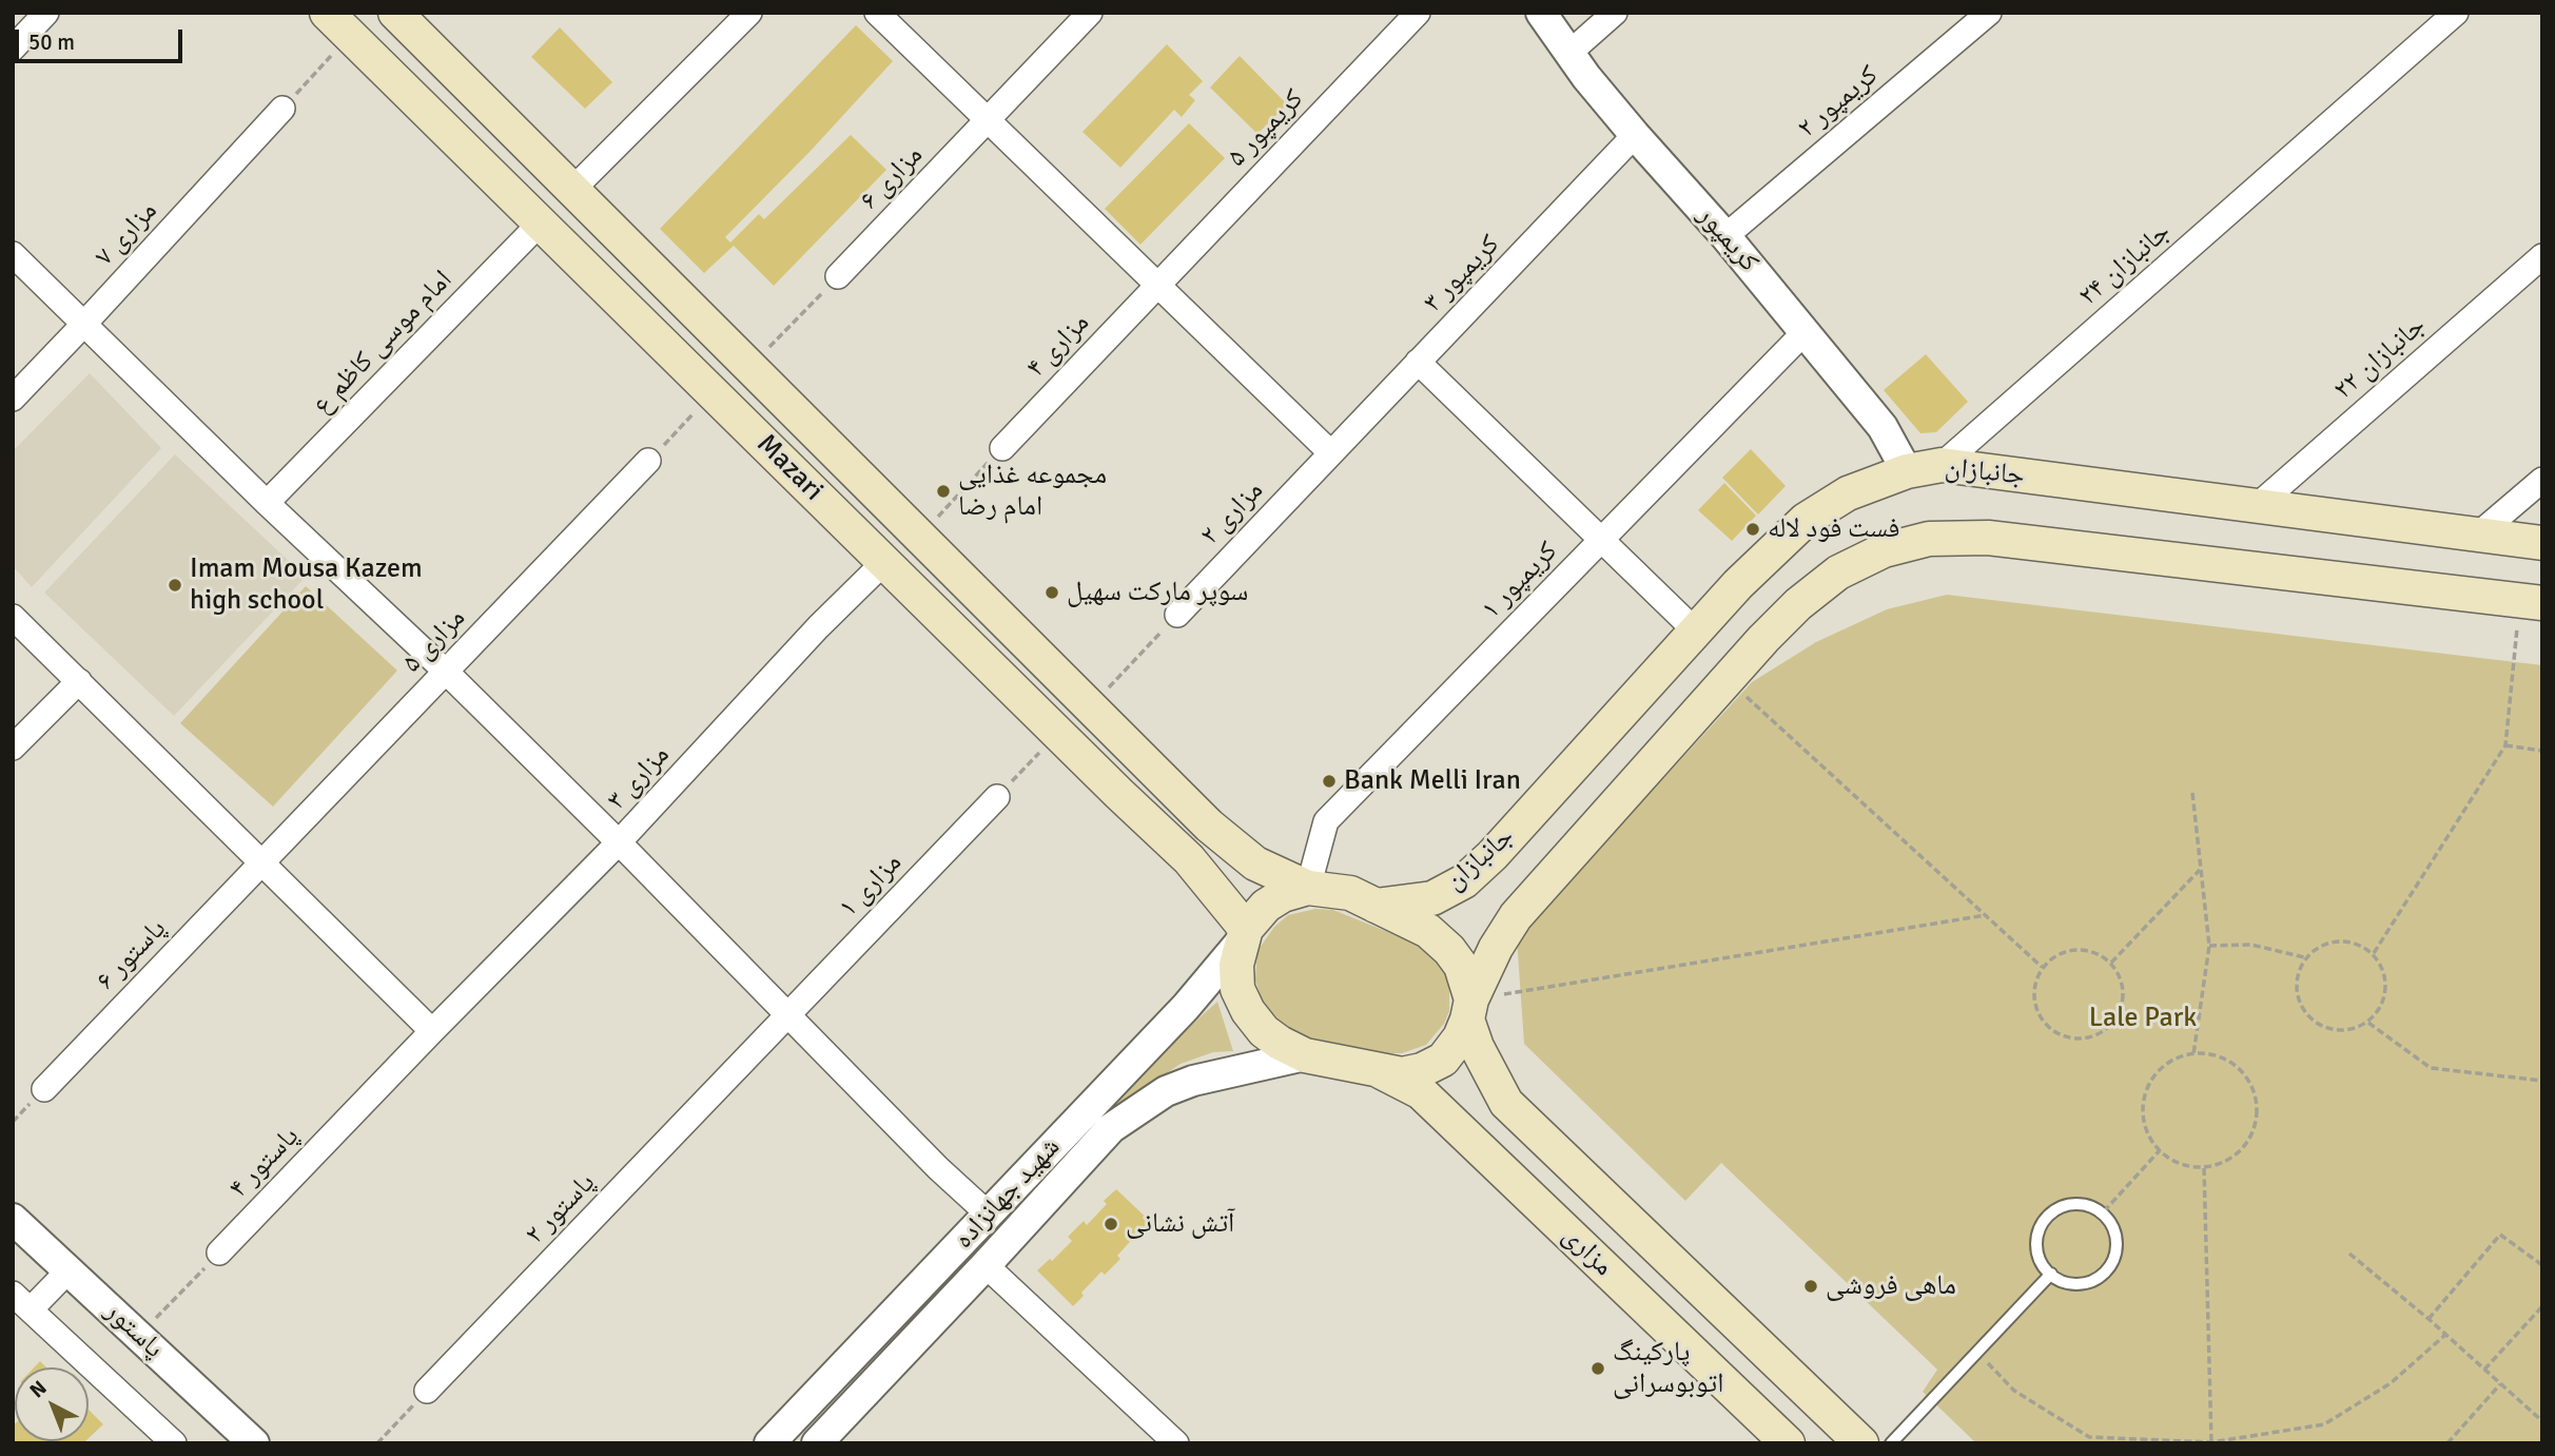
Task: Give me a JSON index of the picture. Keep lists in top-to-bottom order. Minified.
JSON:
{"streets":{"main road":["Mazari","جانبازان","مزاری"],"street":["کریمپور ۲","کریمپور ۵","مزاری ۶","مزاری ۷","کریمپور","جانبازان ۲۴","کریمپور ۳","امام موسی کاظم ع","مزاری ۴","جانبازان ۲۲","مزاری ۲","کریمپور ۱","مزاری ۵","مزاری ۳","مزاری ۱","پاستور ۶","پاستور ۴","شهید جهانزاده","پاستور ۲","پاستور"]},"crossings":[["کریمپور ۲","کریمپور"],["کریمپور ۵","مزاری ۴"],["کریمپور","کریمپور ۳"],["کریمپور","جانبازان"],["کریمپور","کریمپور ۱"],["جانبازان ۲۴","جانبازان"],["کریمپور ۳","مزاری ۲"],["امام موسی کاظم ع","Mazari"],["جانبازان ۲۲","جانبازان"],["Mazari","جانبازان"],["Mazari","کریمپور ۱"],["Mazari","مزاری ۳"],["Mazari","شهید جهانزاده"],["Mazari","مزاری"],["جانبازان","کریمپور ۱"],["جانبازان","شهید جهانزاده"],["جانبازان","مزاری"],["کریمپور ۱","شهید جهانزاده"],["کریمپور ۱","مزاری"],["مزاری ۵","پاستور ۶"],["مزاری ۳","پاستور ۴"],["مزاری ۱","پاستور ۲"],["شهید جهانزاده","مزاری"]],"parks":["Lale Park"],"places":["مجموعه غذایی امام رضا","فست فود لاله","Imam Mousa Kazem high school","سوپر مارکت سهیل","Bank Melli Iran","آتش نشانی","ماهی فروشی","پارکینگ اتوبوسرانی"],"scale_bar":"50 m","north":"top left"}
